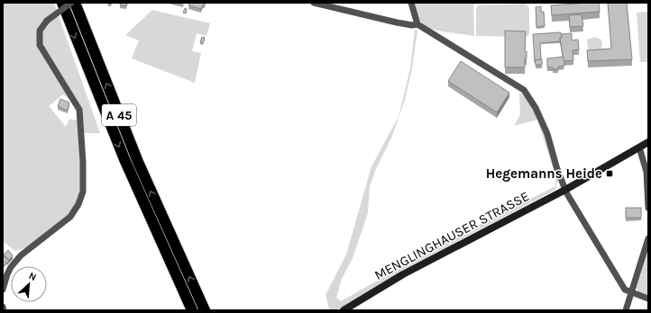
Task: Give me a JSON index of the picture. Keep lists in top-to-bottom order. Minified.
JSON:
{"streets":{"highway":["A 45"],"street":["MENGLINGHAUSER STRASSE"]},"places":{"transit":["Hegemanns Heide"]},"north":"top right"}
